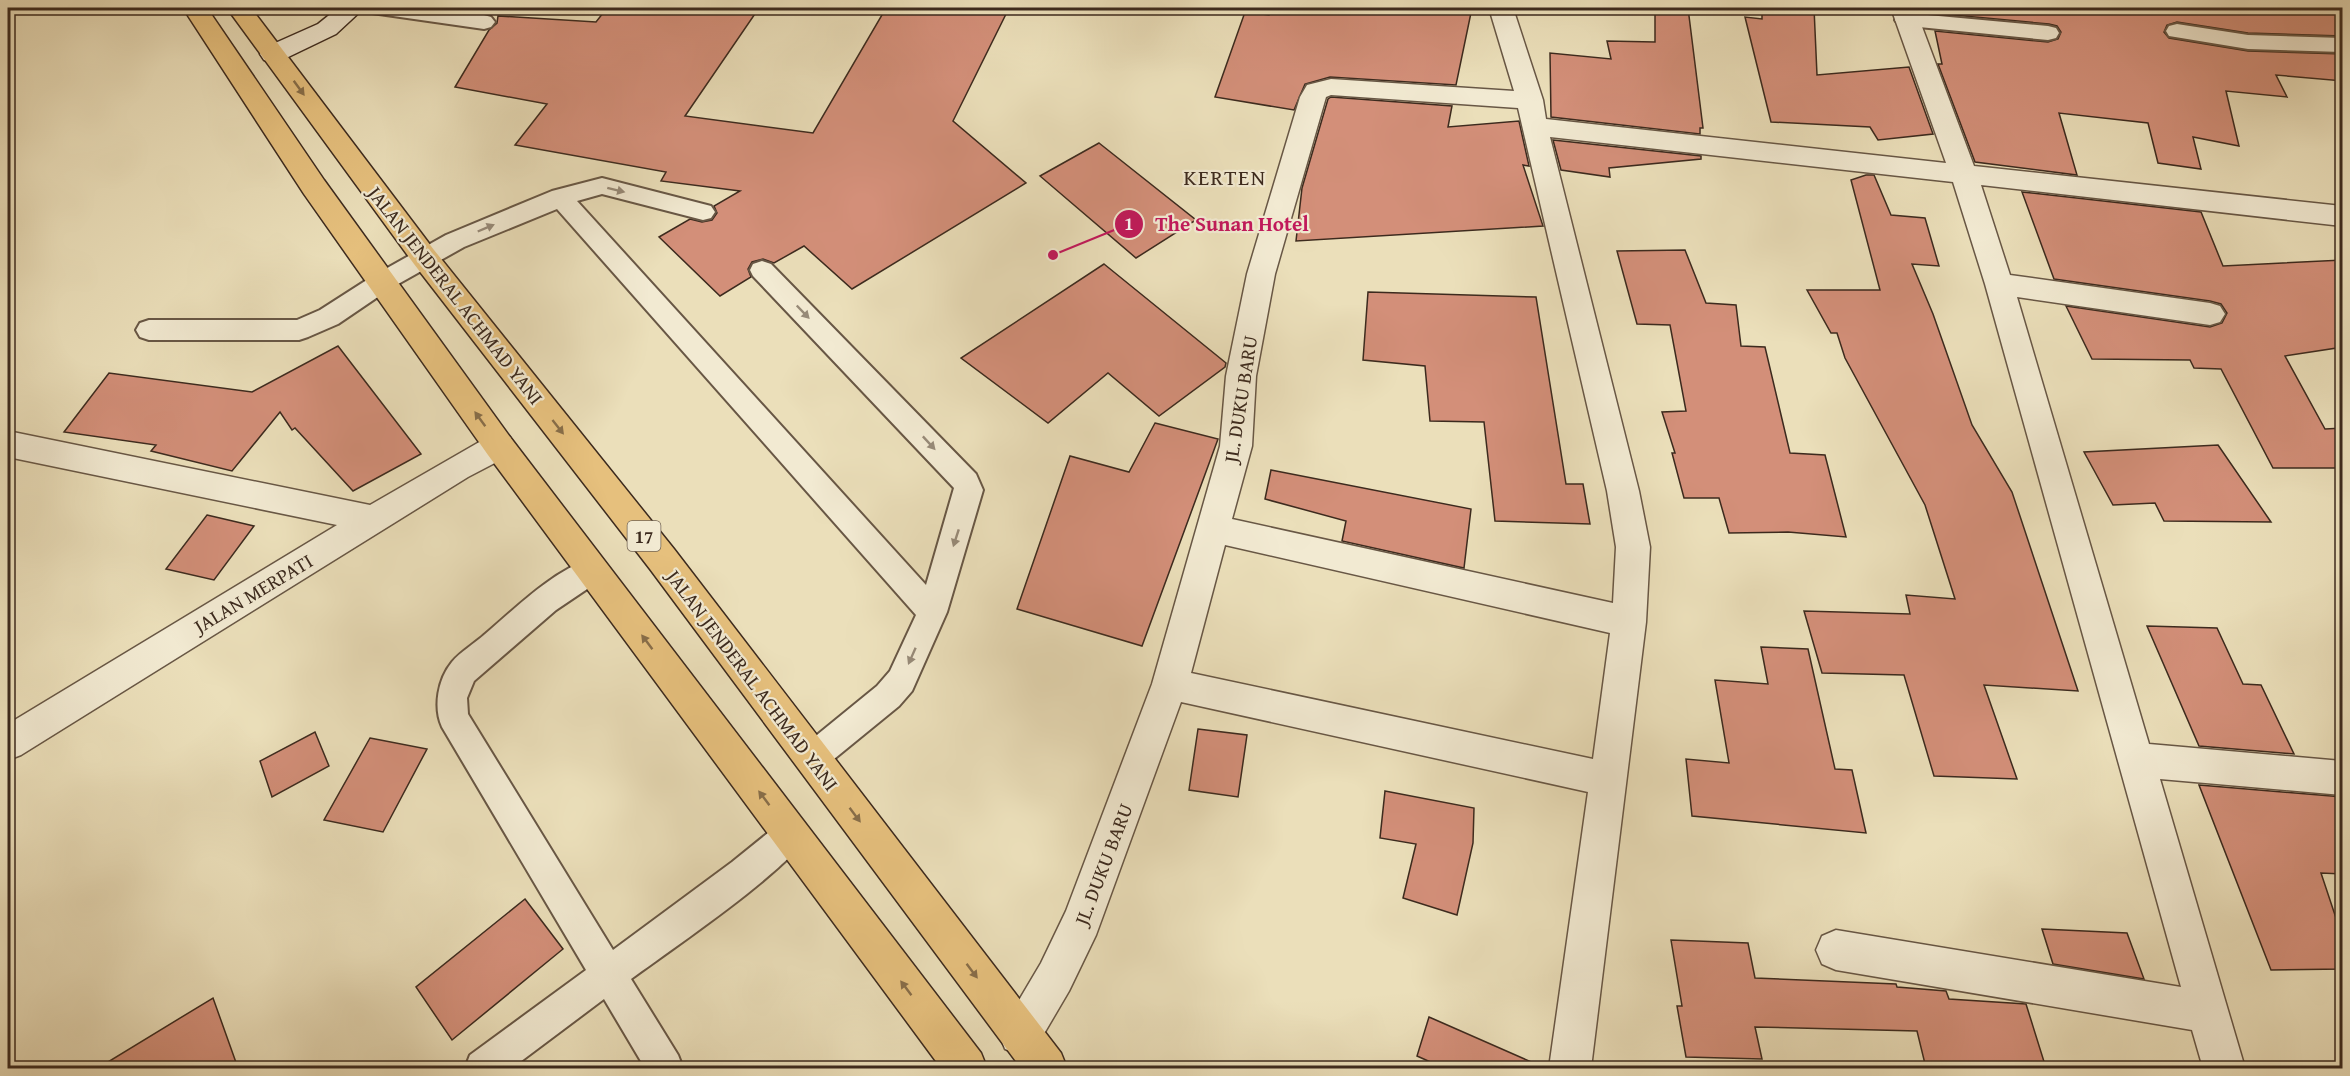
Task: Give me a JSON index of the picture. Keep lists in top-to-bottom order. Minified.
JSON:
{"streets":{"highway":["JALAN JENDERAL ACHMAD YANI","17"],"street":["JL. DUKU BARU","JALAN MERPATI"]},"crossings":[["JALAN JENDERAL ACHMAD YANI","JL. DUKU BARU"]],"districts":["KERTEN"],"places":["The Sunan Hotel"]}
